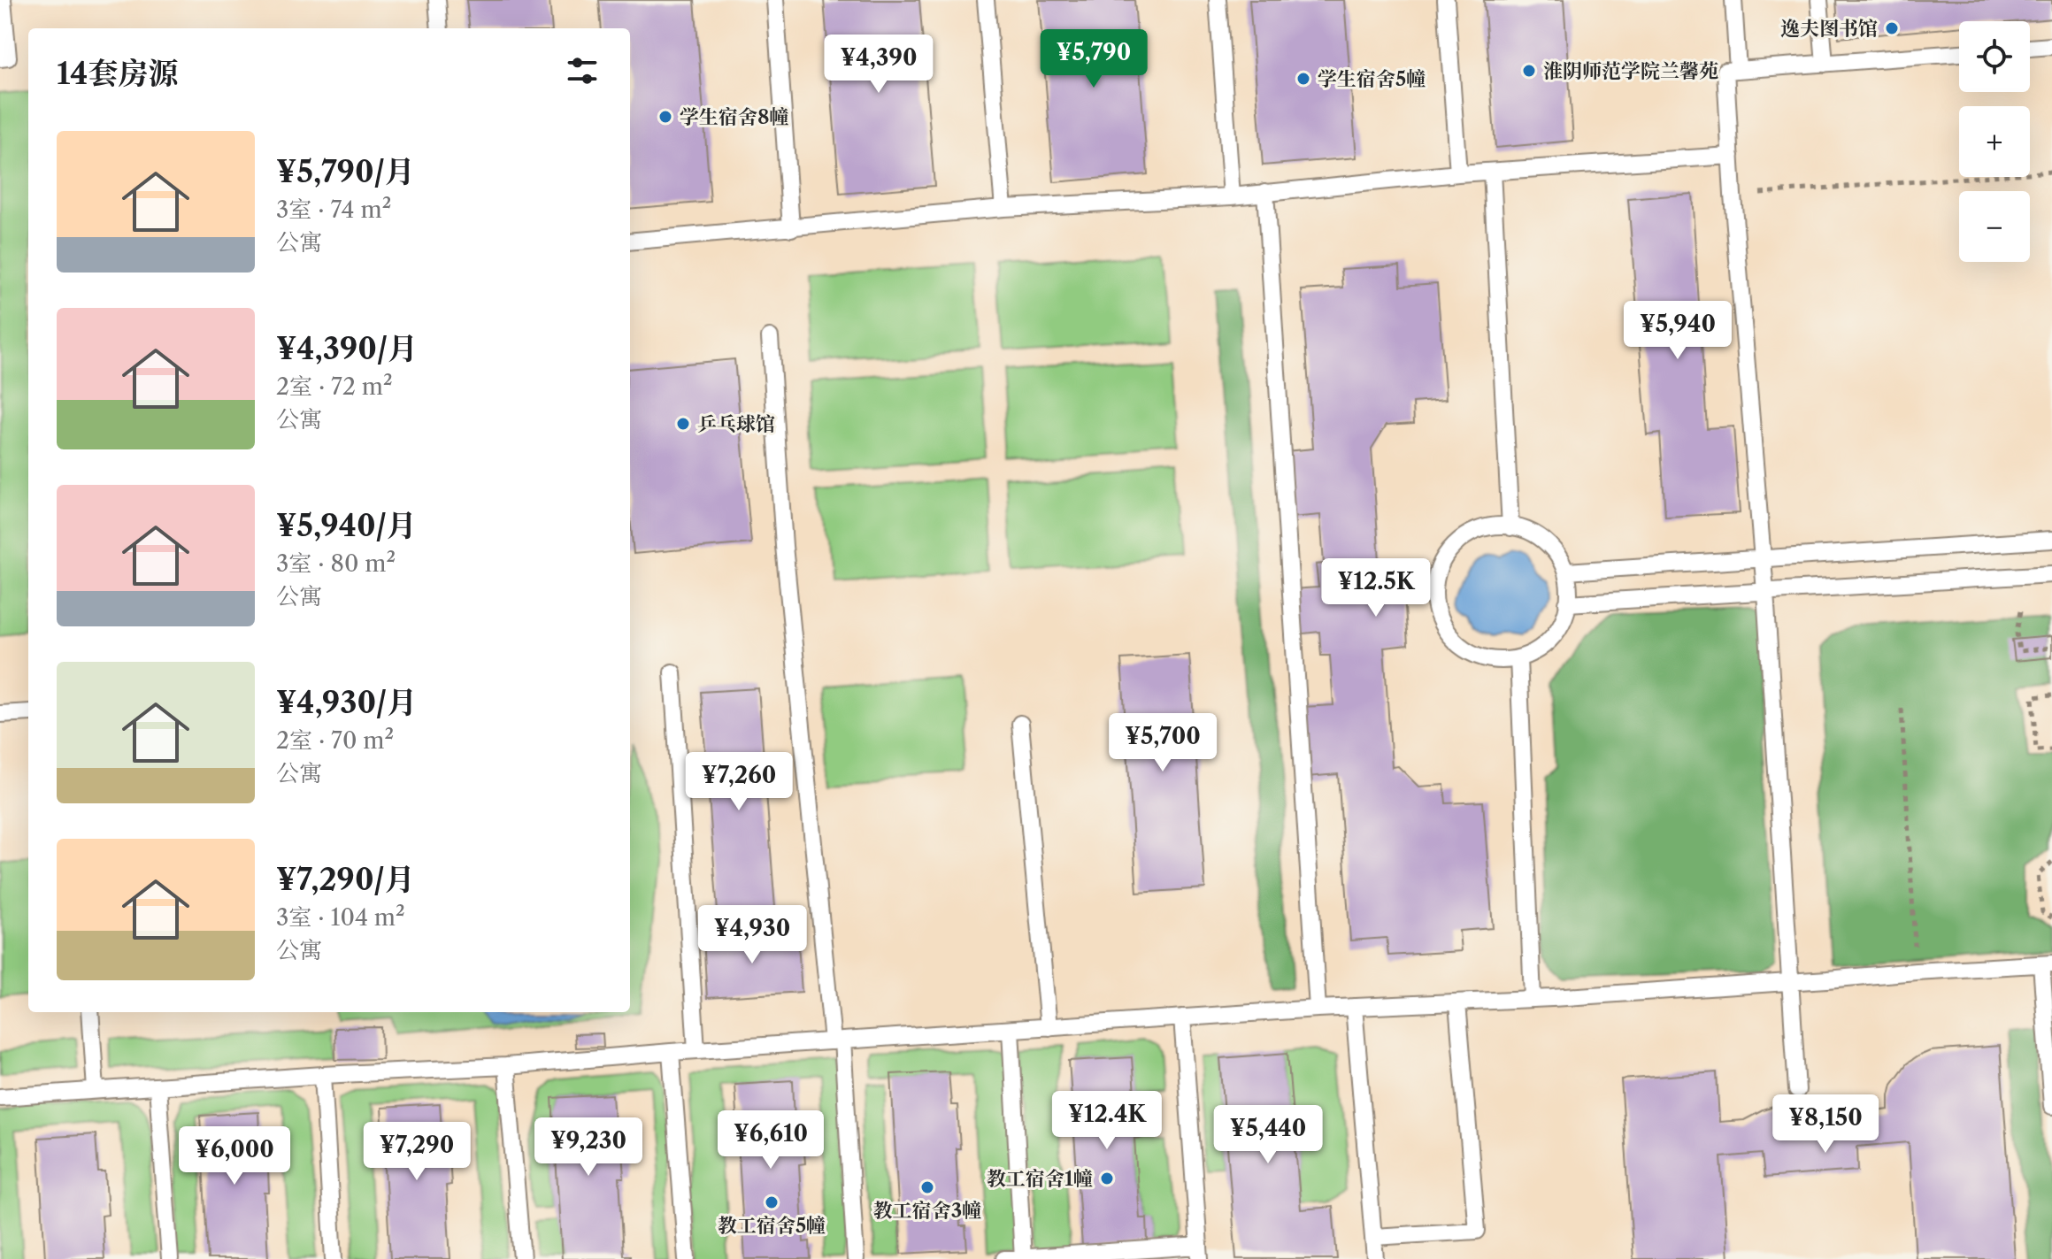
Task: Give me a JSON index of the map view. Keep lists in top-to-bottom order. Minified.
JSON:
{"places":["逸夫图书馆","淮阴师范学院兰馨苑","学生宿舍5幢","学生宿舍8幢","乒乓球馆","教工宿舍1幢","教工宿舍3幢","教工宿舍5幢"],"page":{"map_buttons":["+","−"],"heading":"14套房源","price":["¥5,790","¥4,390","¥5,940","¥12.5K","¥5,700","¥7,260","¥4,930","¥12.4K","¥8,150","¥5,440","¥6,610","¥9,230","¥7,290","¥6,000"],"list":[{"name":"¥5,790/月","note":"3室 · 74 m² · 公寓"},{"name":"¥4,390/月","note":"2室 · 72 m² · 公寓"},{"name":"¥5,940/月","note":"3室 · 80 m² · 公寓"},{"name":"¥4,930/月","note":"2室 · 70 m² · 公寓"},{"name":"¥7,290/月","note":"3室 · 104 m² · 公寓"}]}}
